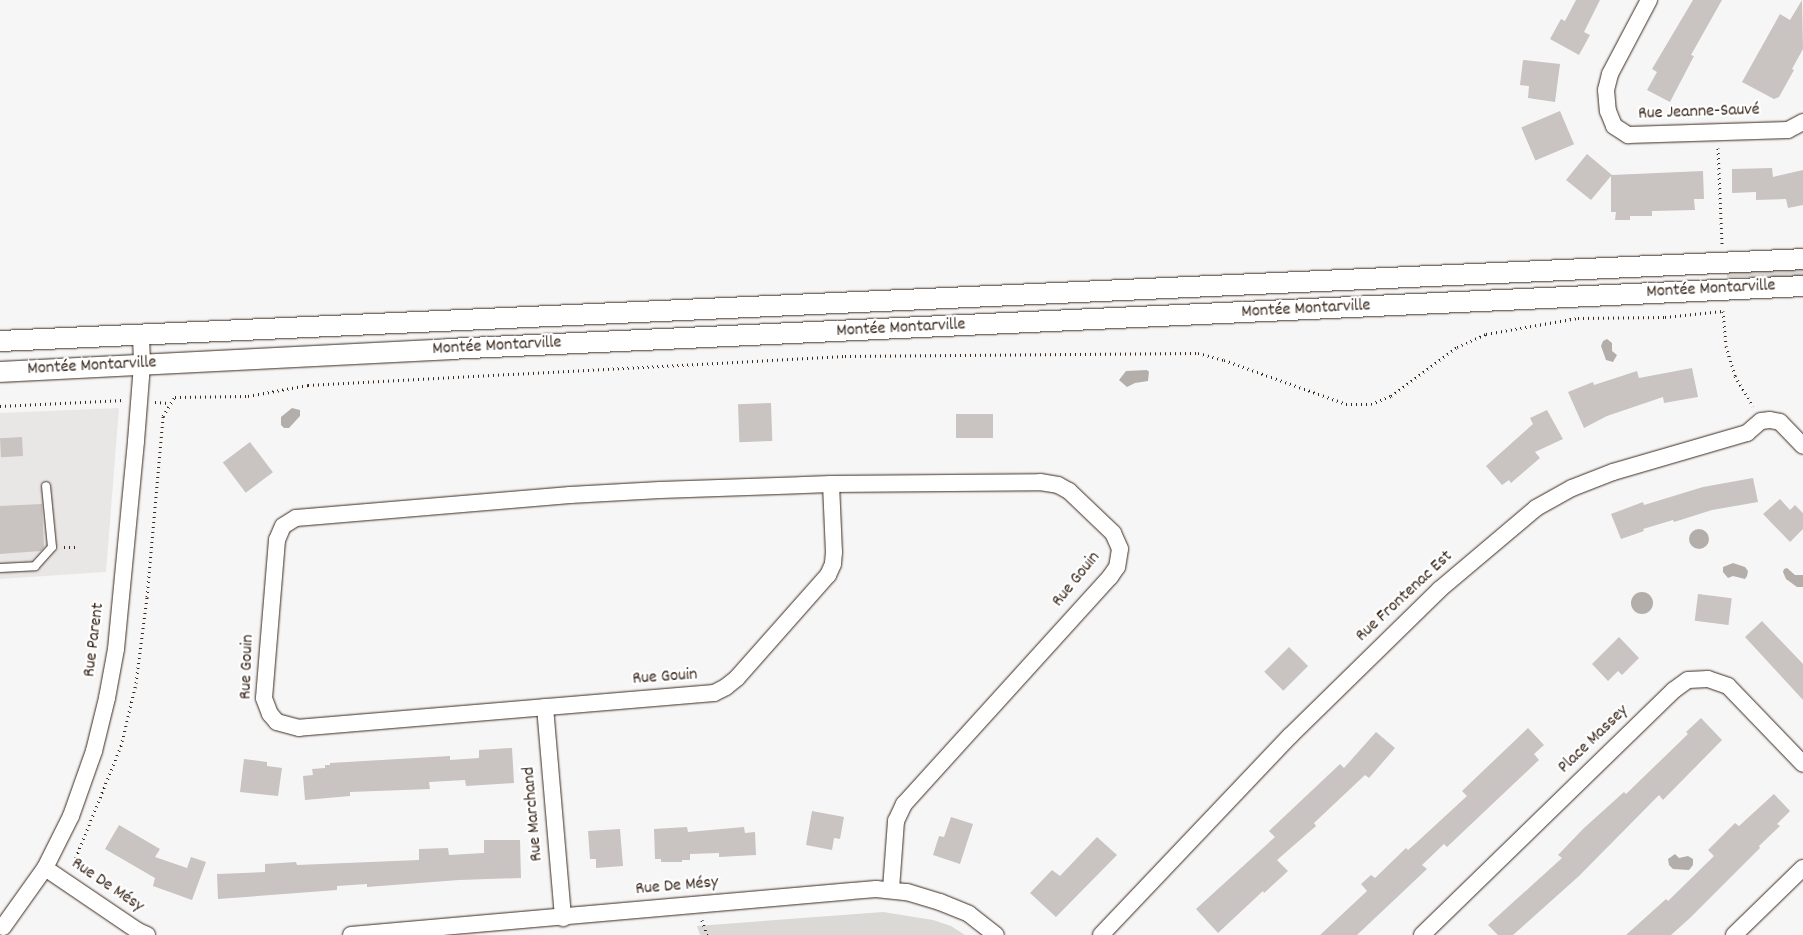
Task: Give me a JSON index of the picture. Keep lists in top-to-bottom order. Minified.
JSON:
{"streets":{"street":["Rue Jeanne-Sauvé","Montée Montarville","Rue Gouin","Rue Frontenac Est","Rue Parent","Place Massey","Rue Marchand","Rue De Mésy"]},"crossings":[["Montée Montarville","Rue Parent"],["Rue Gouin","Rue Marchand"],["Rue Gouin","Rue De Mésy"],["Rue Parent","Rue De Mésy"],["Rue Marchand","Rue De Mésy"]]}
